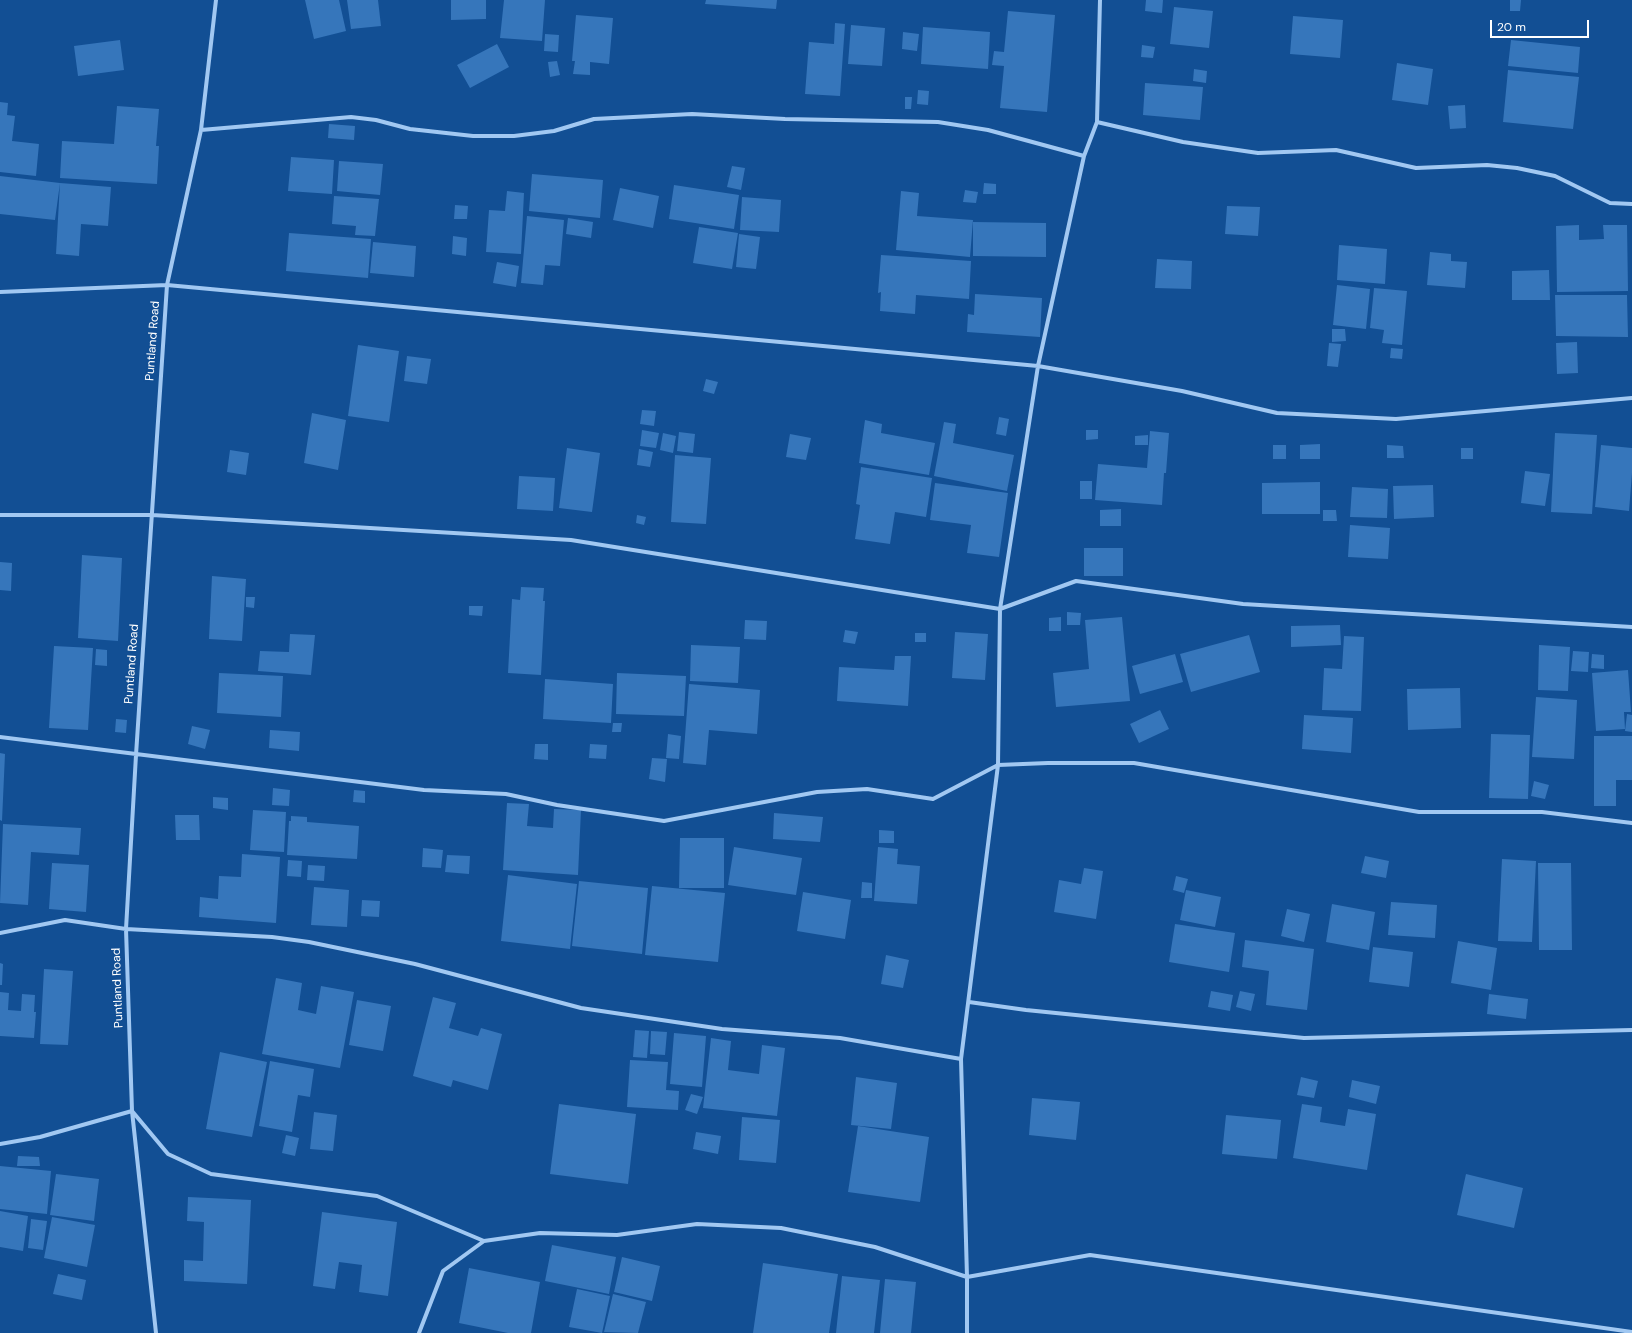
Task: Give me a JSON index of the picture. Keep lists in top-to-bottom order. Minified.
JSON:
{"streets":{"street":["Puntland Road"]},"scale_bar":"20 m"}
